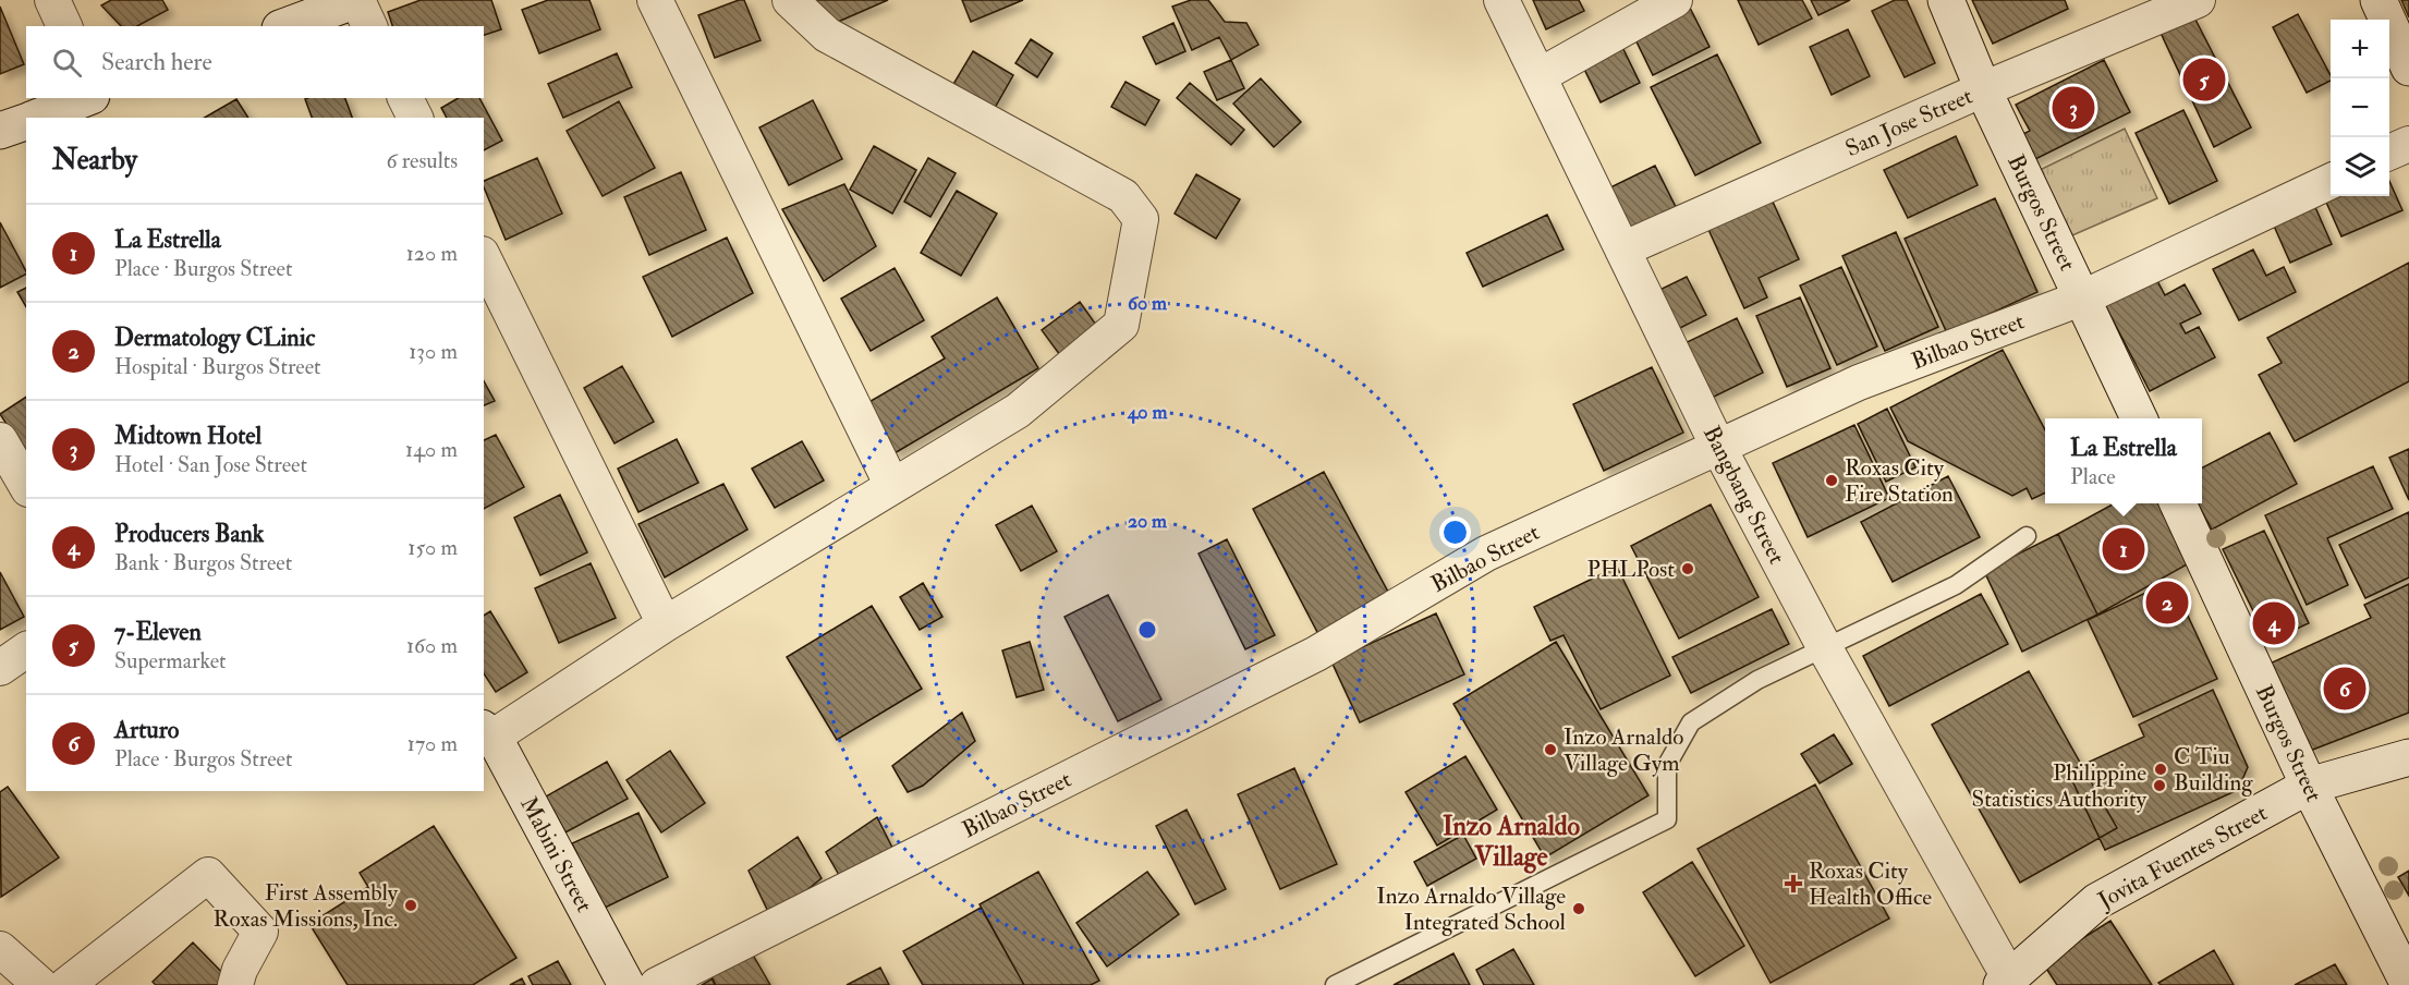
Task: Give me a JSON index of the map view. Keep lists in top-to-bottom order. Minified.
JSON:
{"streets":{"street":["San Jose Street","Burgos Street","Bilbao Street","Bangbang Street","Mabini Street","Jovita Fuentes Street"]},"crossings":[["San Jose Street","Burgos Street"],["San Jose Street","Bangbang Street"],["Burgos Street","Bilbao Street"],["Burgos Street","Jovita Fuentes Street"],["Bilbao Street","Bangbang Street"],["Bangbang Street","Jovita Fuentes Street"]],"districts":["Inzo Arnaldo Village"],"places":{"other":["Roxas City Fire Station","PHLPost","Inzo Arnaldo Village Gym","C Tiu Building","Philippine Statistics Authority","First Assembly Roxas Missions, Inc.","Inzo Arnaldo Village Integrated School"],"health":["Roxas City Health Office"]},"page":{"map_buttons":["+","−"],"search":"Search here","pins":["5","3","1","2","4","6"],"heading":["Nearby","6 results"],"list":[{"mark":"1","name":"La Estrella","note":"Place · Burgos Street","value":"120 m"},{"mark":"2","name":"Dermatology CLinic","note":"Hospital · Burgos Street","value":"130 m"},{"mark":"3","name":"Midtown Hotel","note":"Hotel · San Jose Street","value":"140 m"},{"mark":"4","name":"Producers Bank","note":"Bank · Burgos Street","value":"150 m"},{"mark":"5","name":"7-Eleven","note":"Supermarket","value":"160 m"},{"mark":"6","name":"Arturo","note":"Place · Burgos Street","value":"170 m"}],"popup":["La Estrella","Place"]},"rings":["60 m","40 m","20 m"]}
